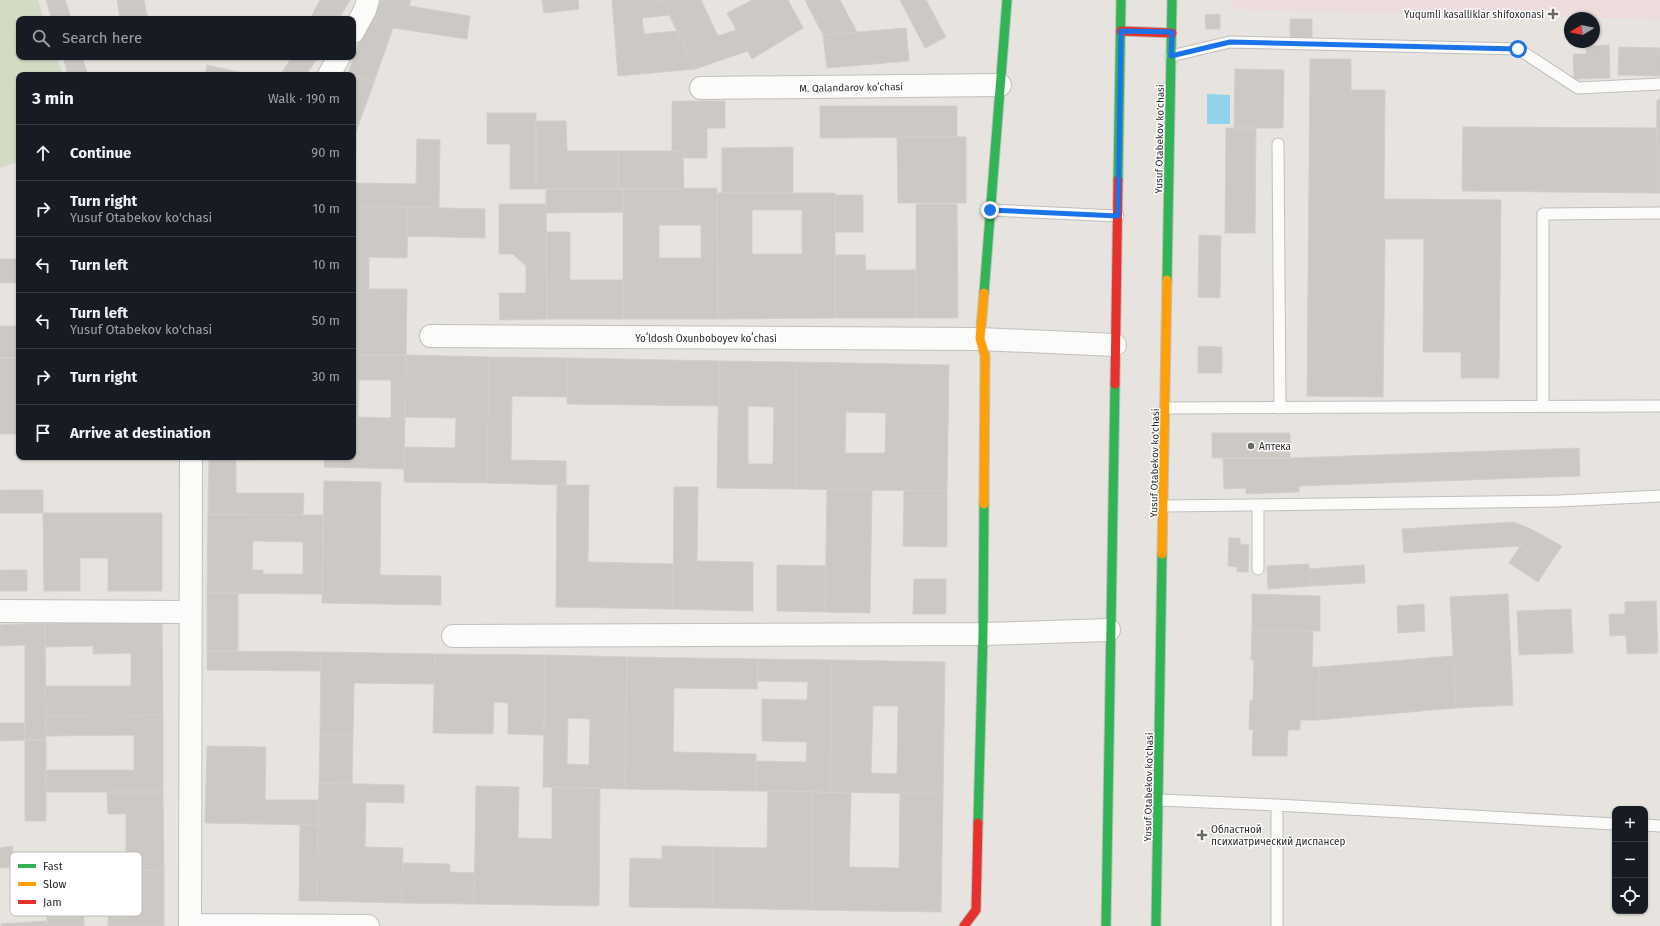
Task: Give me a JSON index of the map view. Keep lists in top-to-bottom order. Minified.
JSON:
{"streets":{"main road":["Yusuf Otabekov ko'chasi"],"street":["M. Qalandarov koʻchasi","Yoʻldosh Oxunboboyev koʻchasi"]},"places":{"health":["Yuqumli kasalliklar shifoxonasi","Областной психиатрический диспансер"],"other":["Аптека"]},"legend":["Fast","Slow","Jam"],"north":"left","page":{"search":"Search here","heading":["3 min","Walk · 190 m"],"list":[["Continue","90 m"],["Turn right","Yusuf Otabekov ko'chasi","10 m"],["Turn left","10 m"],["Turn left","Yusuf Otabekov ko'chasi","50 m"],["Turn right","30 m"],"Arrive at destination"],"map_buttons":["+","−"]}}
